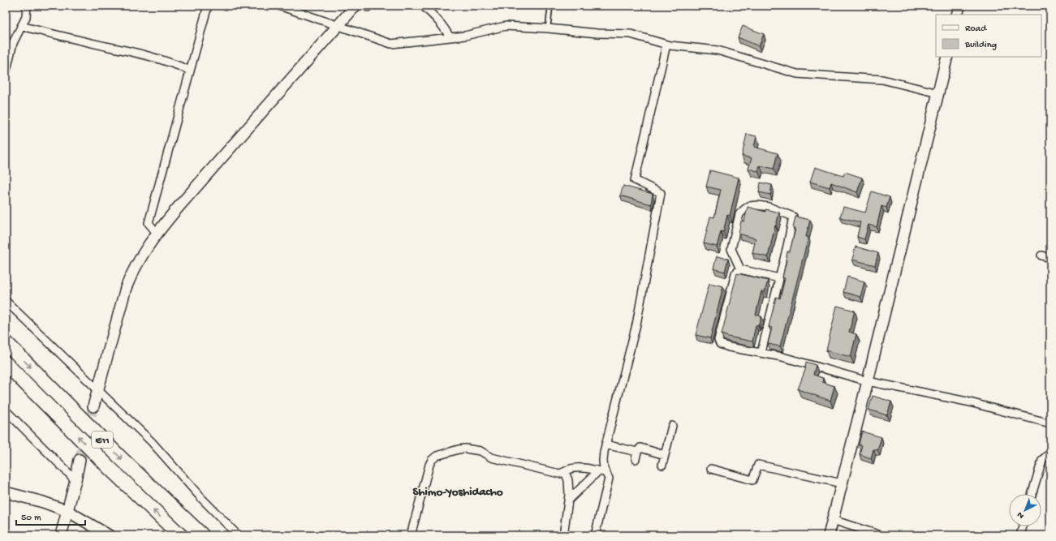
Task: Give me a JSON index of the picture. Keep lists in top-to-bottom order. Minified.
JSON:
{"streets":{"highway":["E11"]},"districts":["Shimo-Yoshidacho"],"legend":["Road","Building"],"scale_bar":"50 m","north":"bottom left"}
